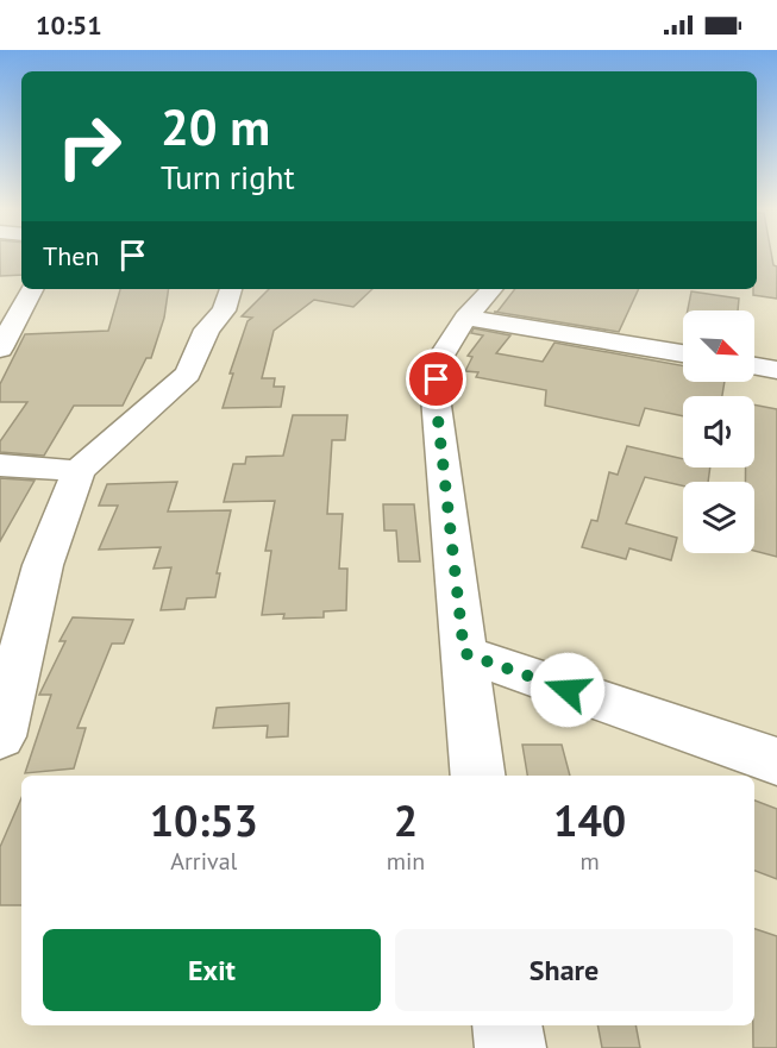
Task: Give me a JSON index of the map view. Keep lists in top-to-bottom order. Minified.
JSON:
{"north":"bottom right","page":{"status":"10:51","turn":["20 m","Turn right"],"then":"Then","eta":["10:53","Arrival","2","min","140","m"],"buttons":["Exit","Share"]}}
